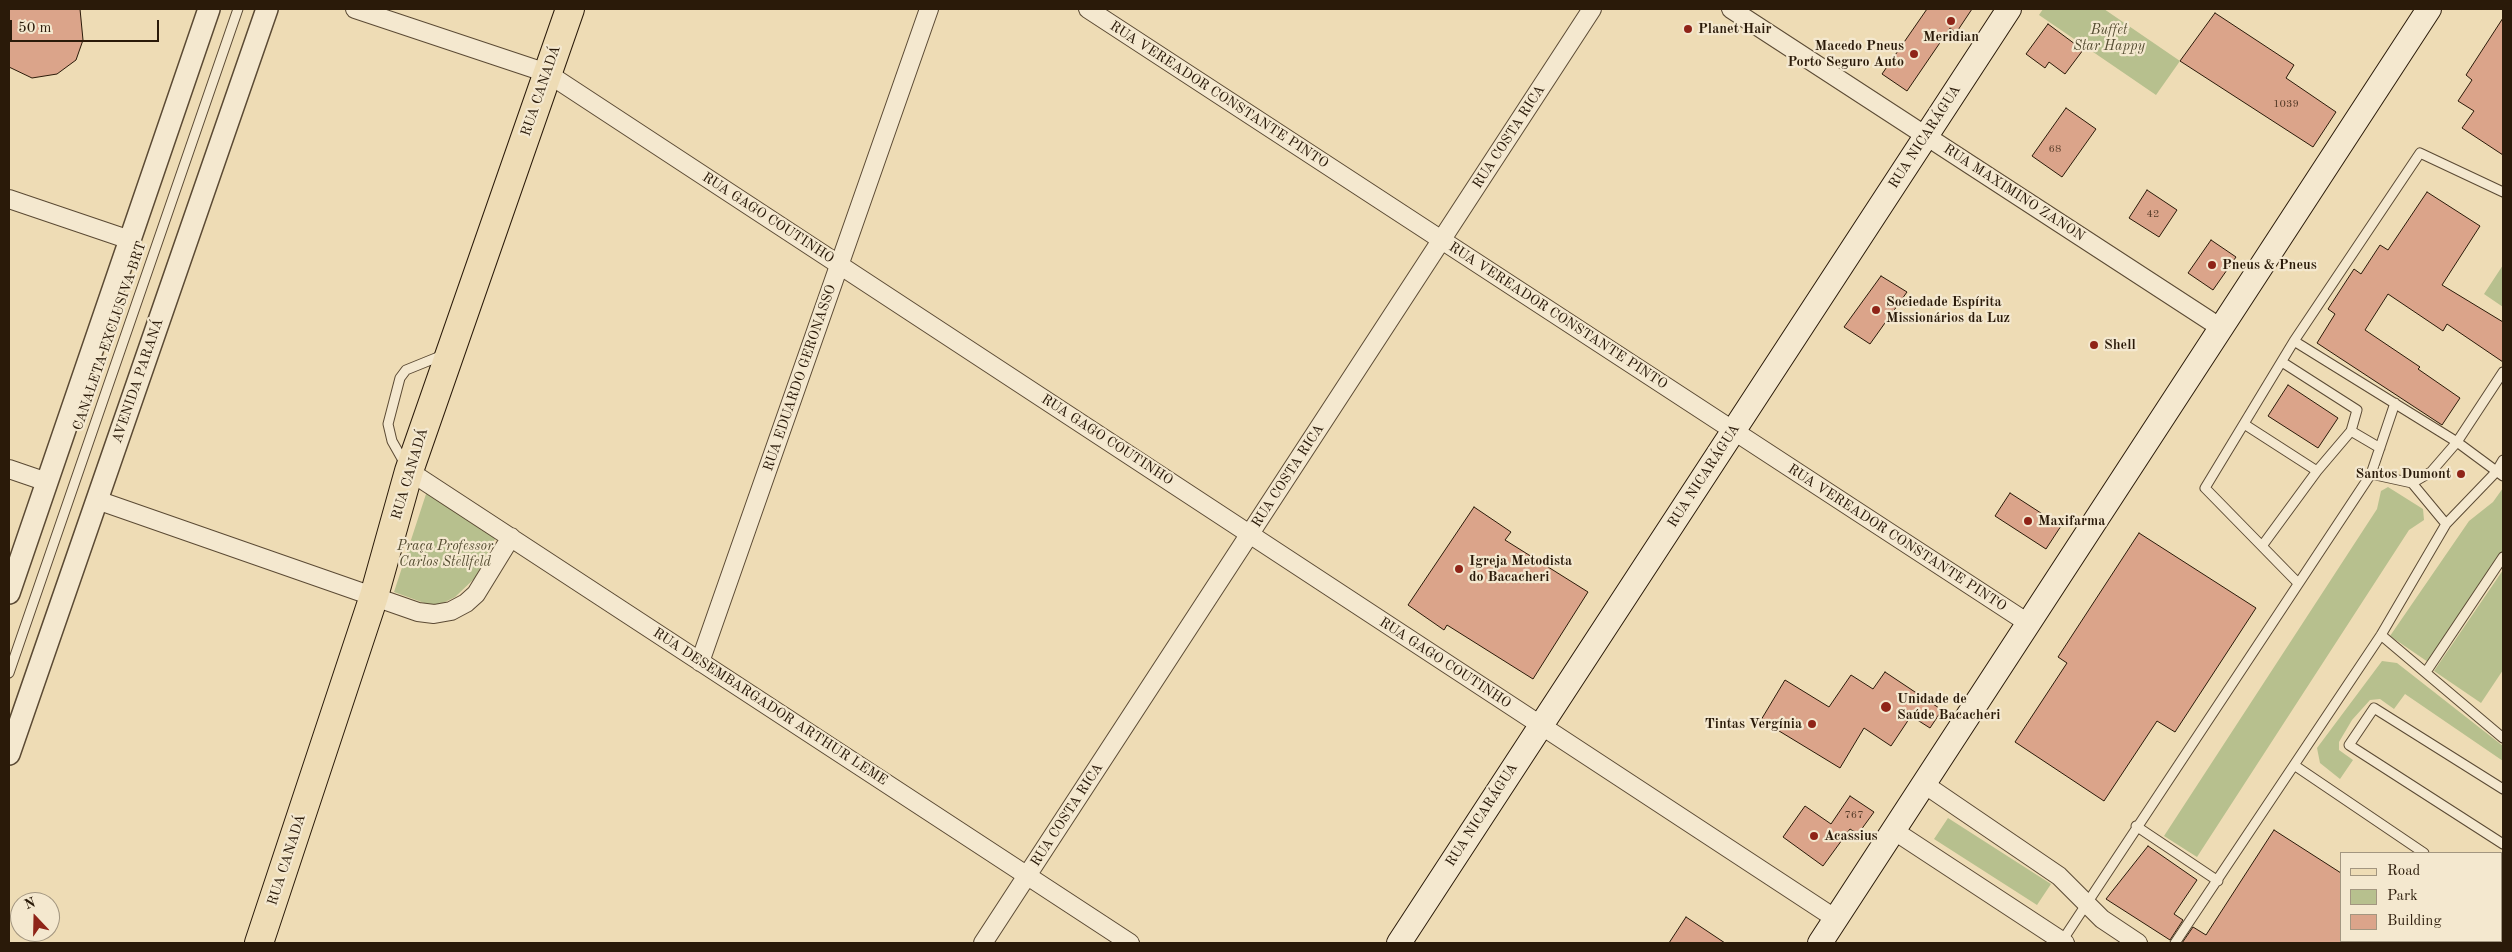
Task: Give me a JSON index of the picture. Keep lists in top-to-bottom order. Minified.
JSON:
{"streets":{"main road":["RUA CANADÁ","RUA NICARÁGUA"],"street":["RUA VEREADOR CONSTANTE PINTO","RUA COSTA RICA","RUA MAXIMINO ZANON","RUA GAGO COUTINHO","RUA EDUARDO GERONASSO","AVENIDA PARANÁ","RUA DESEMBARGADOR ARTHUR LEME"],"lane":["CANALETA EXCLUSIVA BRT"]},"crossings":[["RUA CANADÁ","RUA GAGO COUTINHO"],["RUA CANADÁ","RUA DESEMBARGADOR ARTHUR LEME"],["RUA VEREADOR CONSTANTE PINTO","RUA COSTA RICA"],["RUA VEREADOR CONSTANTE PINTO","RUA NICARÁGUA"],["RUA COSTA RICA","RUA GAGO COUTINHO"],["RUA COSTA RICA","RUA DESEMBARGADOR ARTHUR LEME"],["RUA NICARÁGUA","RUA MAXIMINO ZANON"],["RUA NICARÁGUA","RUA GAGO COUTINHO"],["RUA GAGO COUTINHO","RUA EDUARDO GERONASSO"],["RUA EDUARDO GERONASSO","RUA DESEMBARGADOR ARTHUR LEME"]],"parks":["Buffet Star Happy","Praça Professor Carlos Stellfeld"],"places":["Meridian","Planet Hair","Macedo Pneus Porto Seguro Auto","Pneus & Pneus","Sociedade Espírita Missionários da Luz","Shell","Santos Dumont","Maxifarma","Igreja Metodista do Bacacheri","Unidade de Saúde Bacacheri","Tintas Vergínia","Acassius"],"house_numbers":["1039","68","42","767"],"legend":["Road","Park","Building"],"scale_bar":"50 m","north":"top"}
